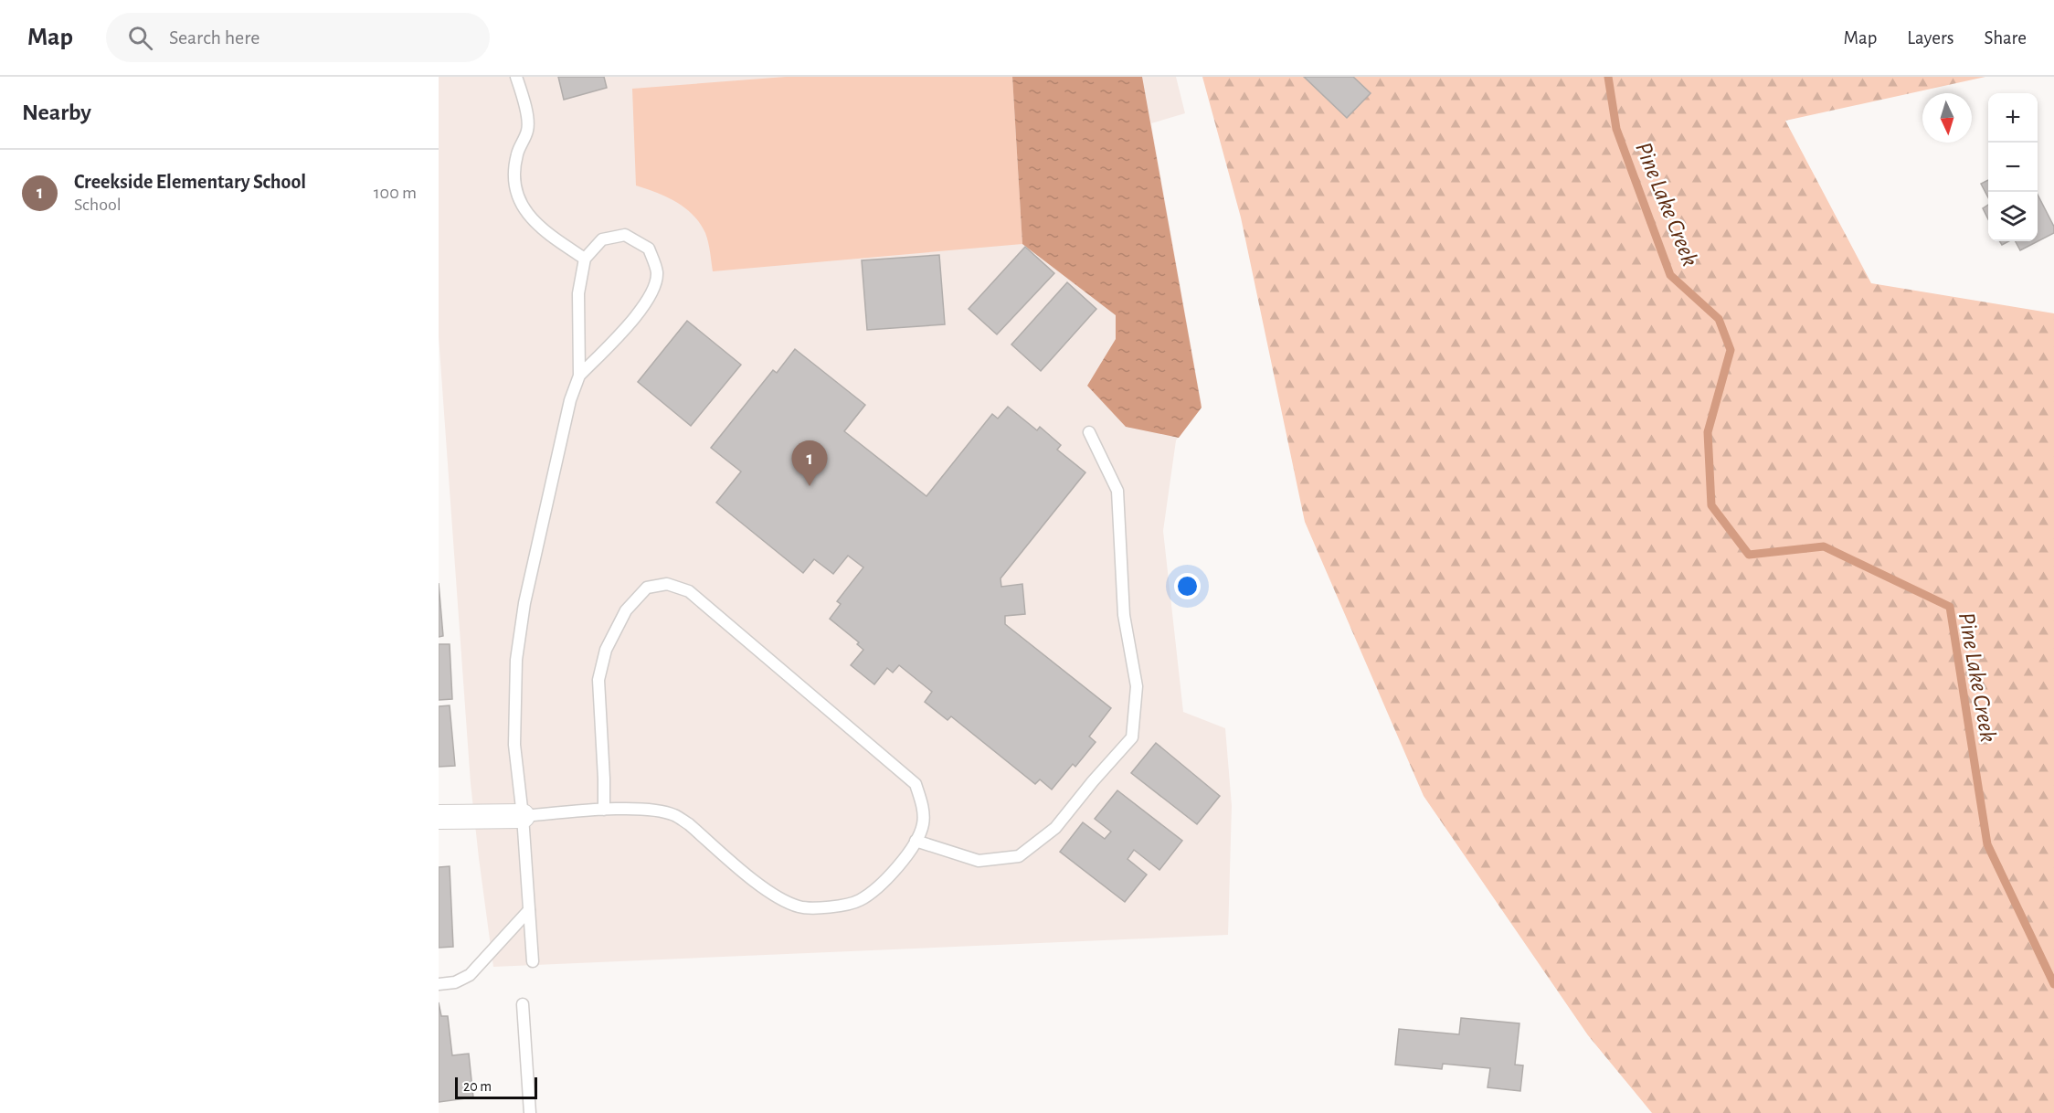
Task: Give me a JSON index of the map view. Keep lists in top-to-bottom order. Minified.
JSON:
{"water":["Pine Lake Creek"],"scale_bar":"20 m","north":"bottom","page":{"header":"Map","search":"Search here","nav":["Map","Layers","Share"],"heading":"Nearby","map_buttons":["+","−"],"list":[{"mark":"1","name":"Creekside Elementary School","note":"School","value":"100 m"}],"pins":"1","scale":"20 m"}}
